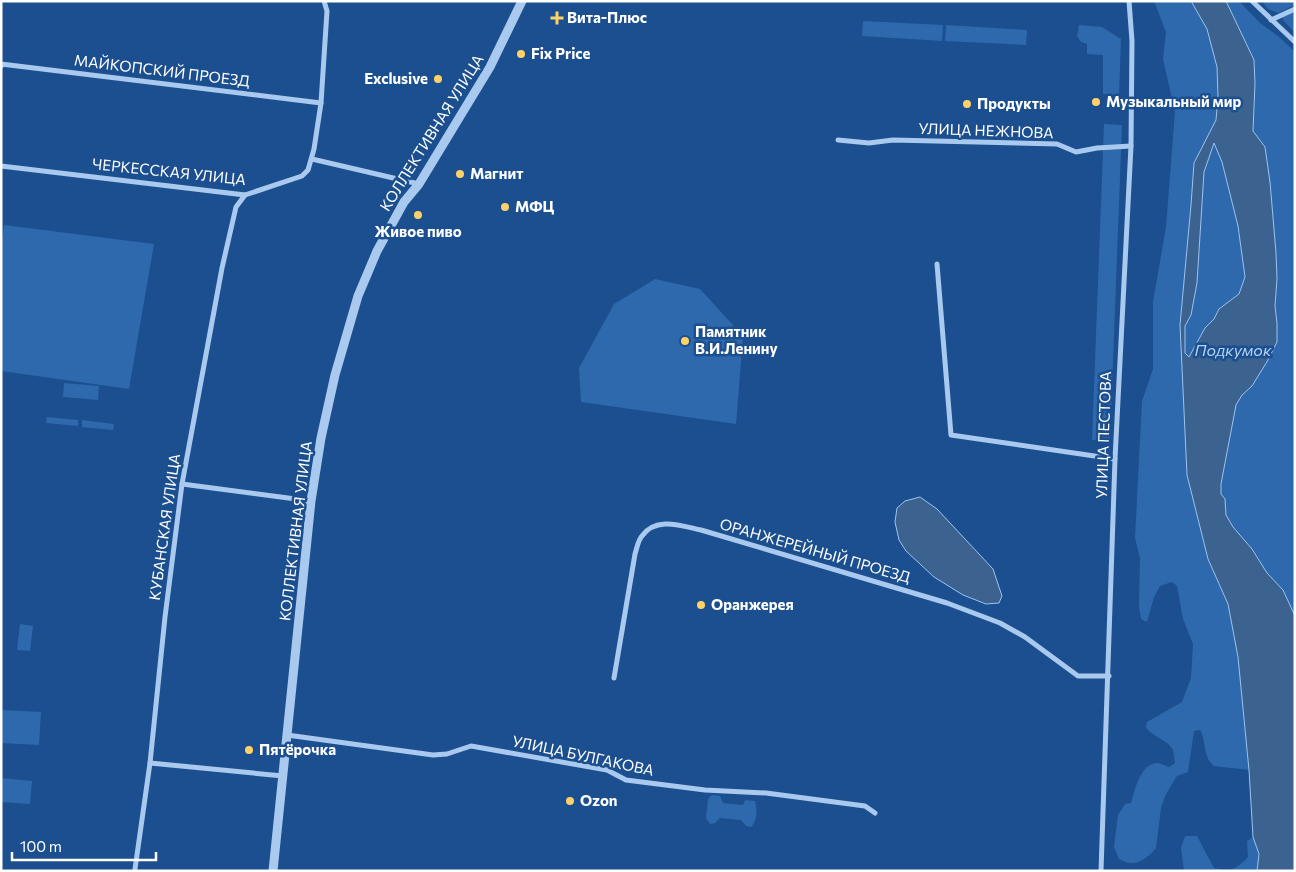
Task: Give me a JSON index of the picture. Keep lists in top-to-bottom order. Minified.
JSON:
{"streets":{"street":["МАЙКОПСКИЙ ПРОЕЗД","УЛИЦА НЕЖНОВА","КОЛЛЕКТИВНАЯ УЛИЦА","ЧЕРКЕССКАЯ УЛИЦА","УЛИЦА ПЕСТОВА","КУБАНСКАЯ УЛИЦА","ОРАНЖЕРЕЙНЫЙ ПРОЕЗД","УЛИЦА БУЛГАКОВА"]},"crossings":[["МАЙКОПСКИЙ ПРОЕЗД","ЧЕРКЕССКАЯ УЛИЦА"],["УЛИЦА НЕЖНОВА","УЛИЦА ПЕСТОВА"],["КОЛЛЕКТИВНАЯ УЛИЦА","УЛИЦА БУЛГАКОВА"],["ЧЕРКЕССКАЯ УЛИЦА","КУБАНСКАЯ УЛИЦА"],["УЛИЦА ПЕСТОВА","ОРАНЖЕРЕЙНЫЙ ПРОЕЗД"]],"water":["Подкумок"],"places":{"health":["Вита-Плюс"],"other":["Fix Price","Exclusive","Музыкальный мир","Продукты","Магнит","МФЦ","Живое пиво","Памятник В.И.Ленину","Оранжерея","Пятёрочка","Ozon"]},"scale_bar":"100 m"}
